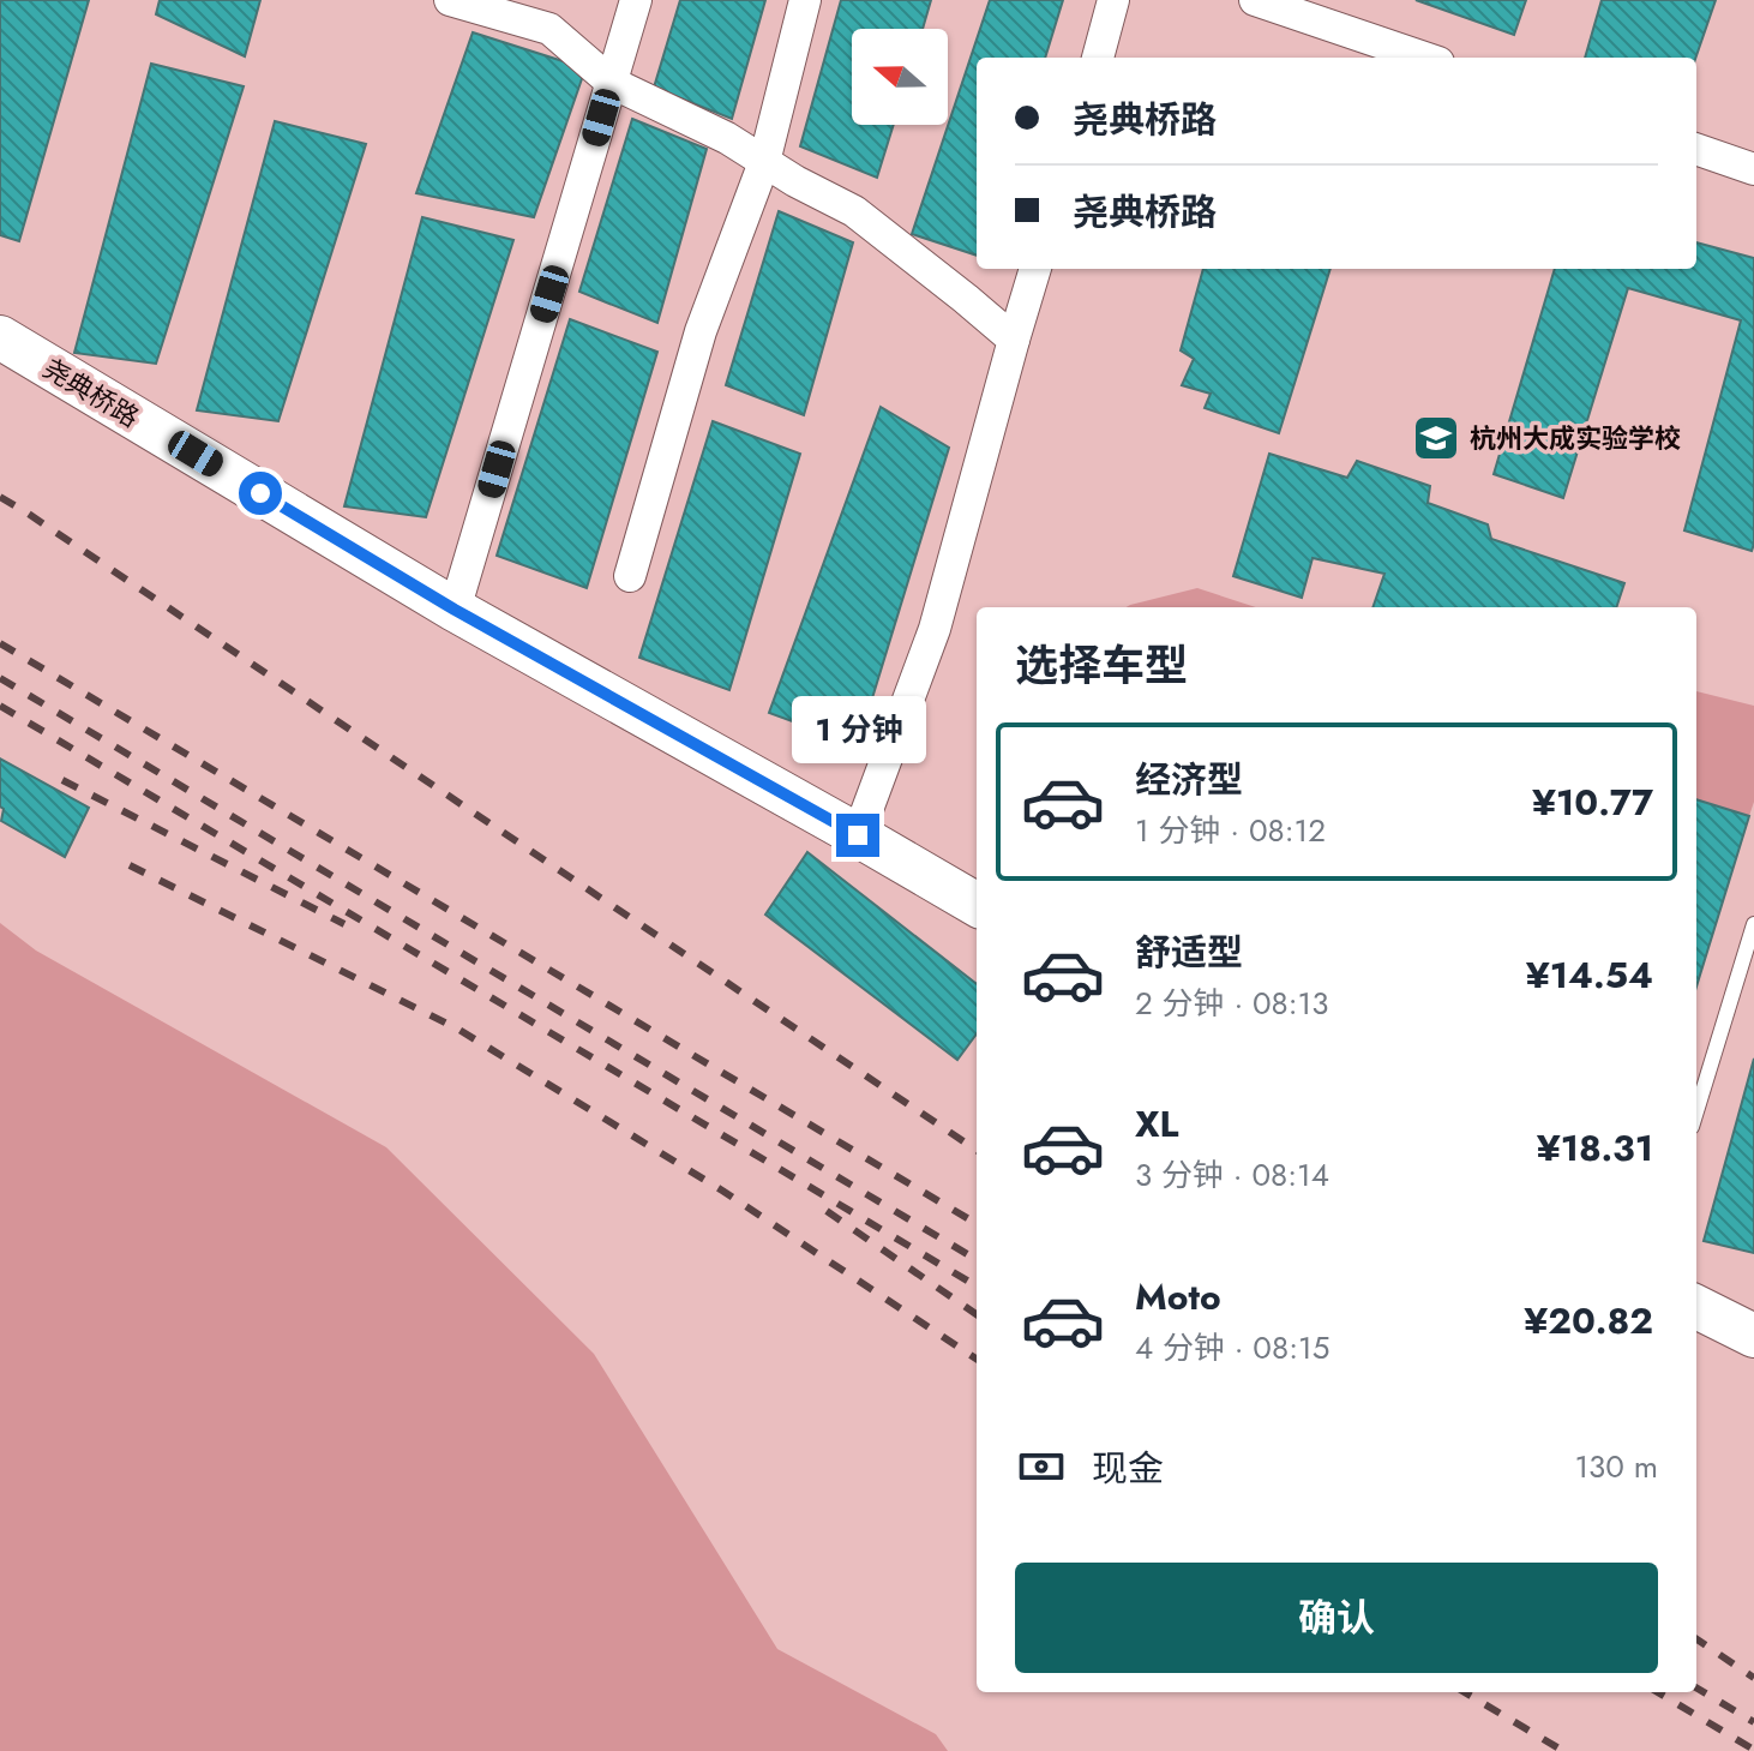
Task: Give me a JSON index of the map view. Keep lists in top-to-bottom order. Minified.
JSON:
{"streets":{"street":["尧典桥路"]},"places":{"school or university":["杭州大成实验学校"]},"north":"left","page":{"banner":["尧典桥路","尧典桥路"],"heading":"选择车型","bubble":"1 分钟","list":[{"name":"经济型","note":"1 分钟 · 08:12","value":"¥10.77"},{"name":"舒适型","note":"2 分钟 · 08:13","value":"¥14.54"},{"name":"XL","note":"3 分钟 · 08:14","value":"¥18.31"},{"name":"Moto","note":"4 分钟 · 08:15","value":"¥20.82"}],"pay":["现金","130 m"],"buttons":"确认"}}
